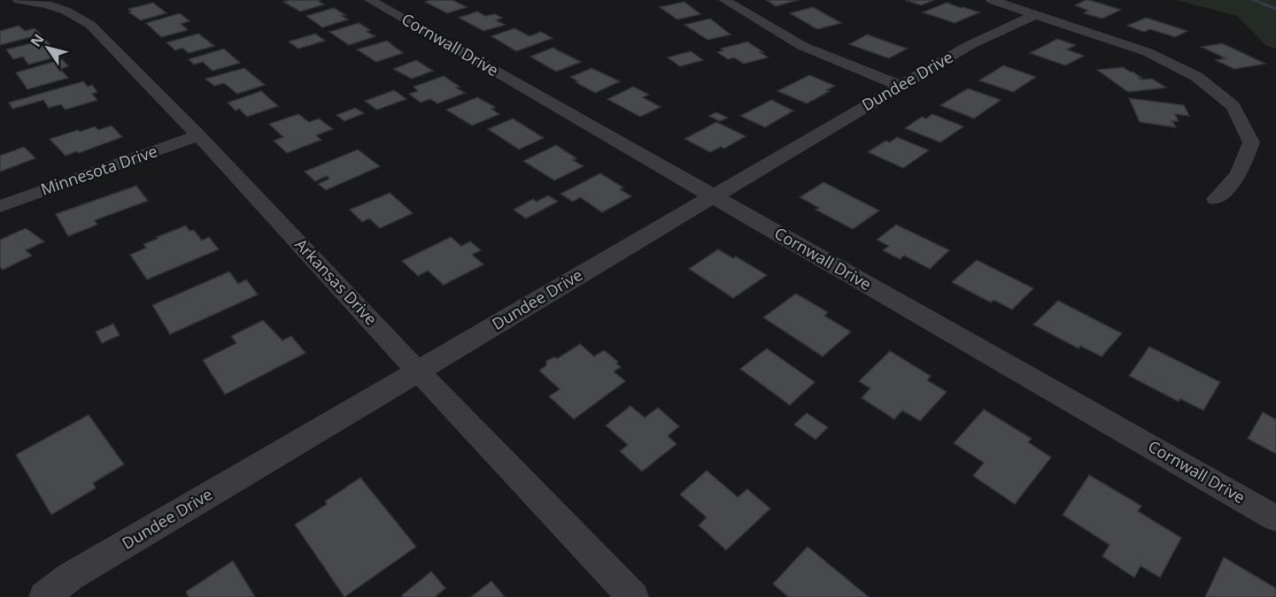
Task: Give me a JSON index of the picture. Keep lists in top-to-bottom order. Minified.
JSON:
{"streets":{"street":["Cornwall Drive","Dundee Drive","Minnesota Drive","Arkansas Drive"]},"crossings":[["Cornwall Drive","Dundee Drive"],["Dundee Drive","Arkansas Drive"],["Minnesota Drive","Arkansas Drive"]],"north":"top left"}
